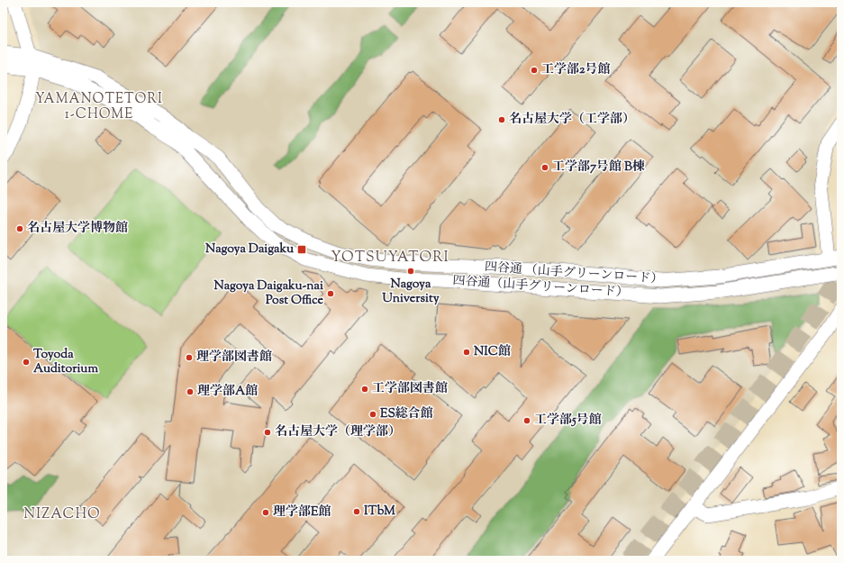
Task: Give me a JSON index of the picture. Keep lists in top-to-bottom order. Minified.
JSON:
{"streets":{"street":["四谷通 （山手グリーンロード）","四谷通（山手グリーンロード）"]},"districts":["YAMANOTETORI 1-CHOME","YOTSUYATORI","NIZACHO"],"places":{"other":["工学部2号館","名古屋大学（工学部）","工学部7号館 B棟","名古屋大学博物館","Nagoya University","Nagoya Daigaku-nai Post Office","NIC館","理学部図書館","Toyoda Auditorium","工学部図書館","理学部A館","ES総合館","工学部5号館","名古屋大学（理学部）","ITbM","理学部E館"],"transit":["Nagoya Daigaku"]}}
